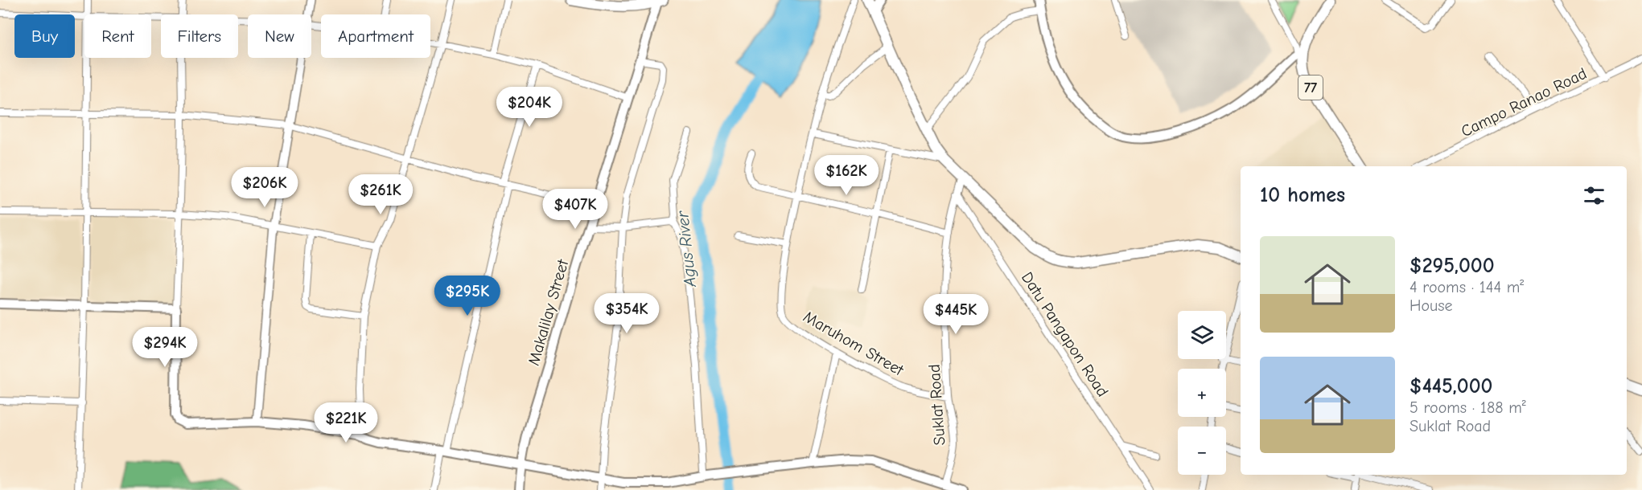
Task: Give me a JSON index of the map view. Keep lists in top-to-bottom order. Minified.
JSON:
{"streets":{"main road":["77","Makalilay Street"],"street":["Campo Ranao Road","Datu Pangapon Road","Maruhom Street","Suklat Road"]},"crossings":[["Datu Pangapon Road","Suklat Road"],["Maruhom Street","Suklat Road"]],"water":["Agus River"],"page":{"chip":["Buy","Rent","Filters","New","Apartment"],"price":["$204K","$162K","$206K","$261K","$407K","$295K","$354K","$445K","$294K","$221K"],"heading":"10 homes","list":[{"name":"$295,000","note":"4 rooms · 144 m² · House"},{"name":"$445,000","note":"5 rooms · 188 m² · Suklat Road"}],"map_buttons":["+","−"]}}
